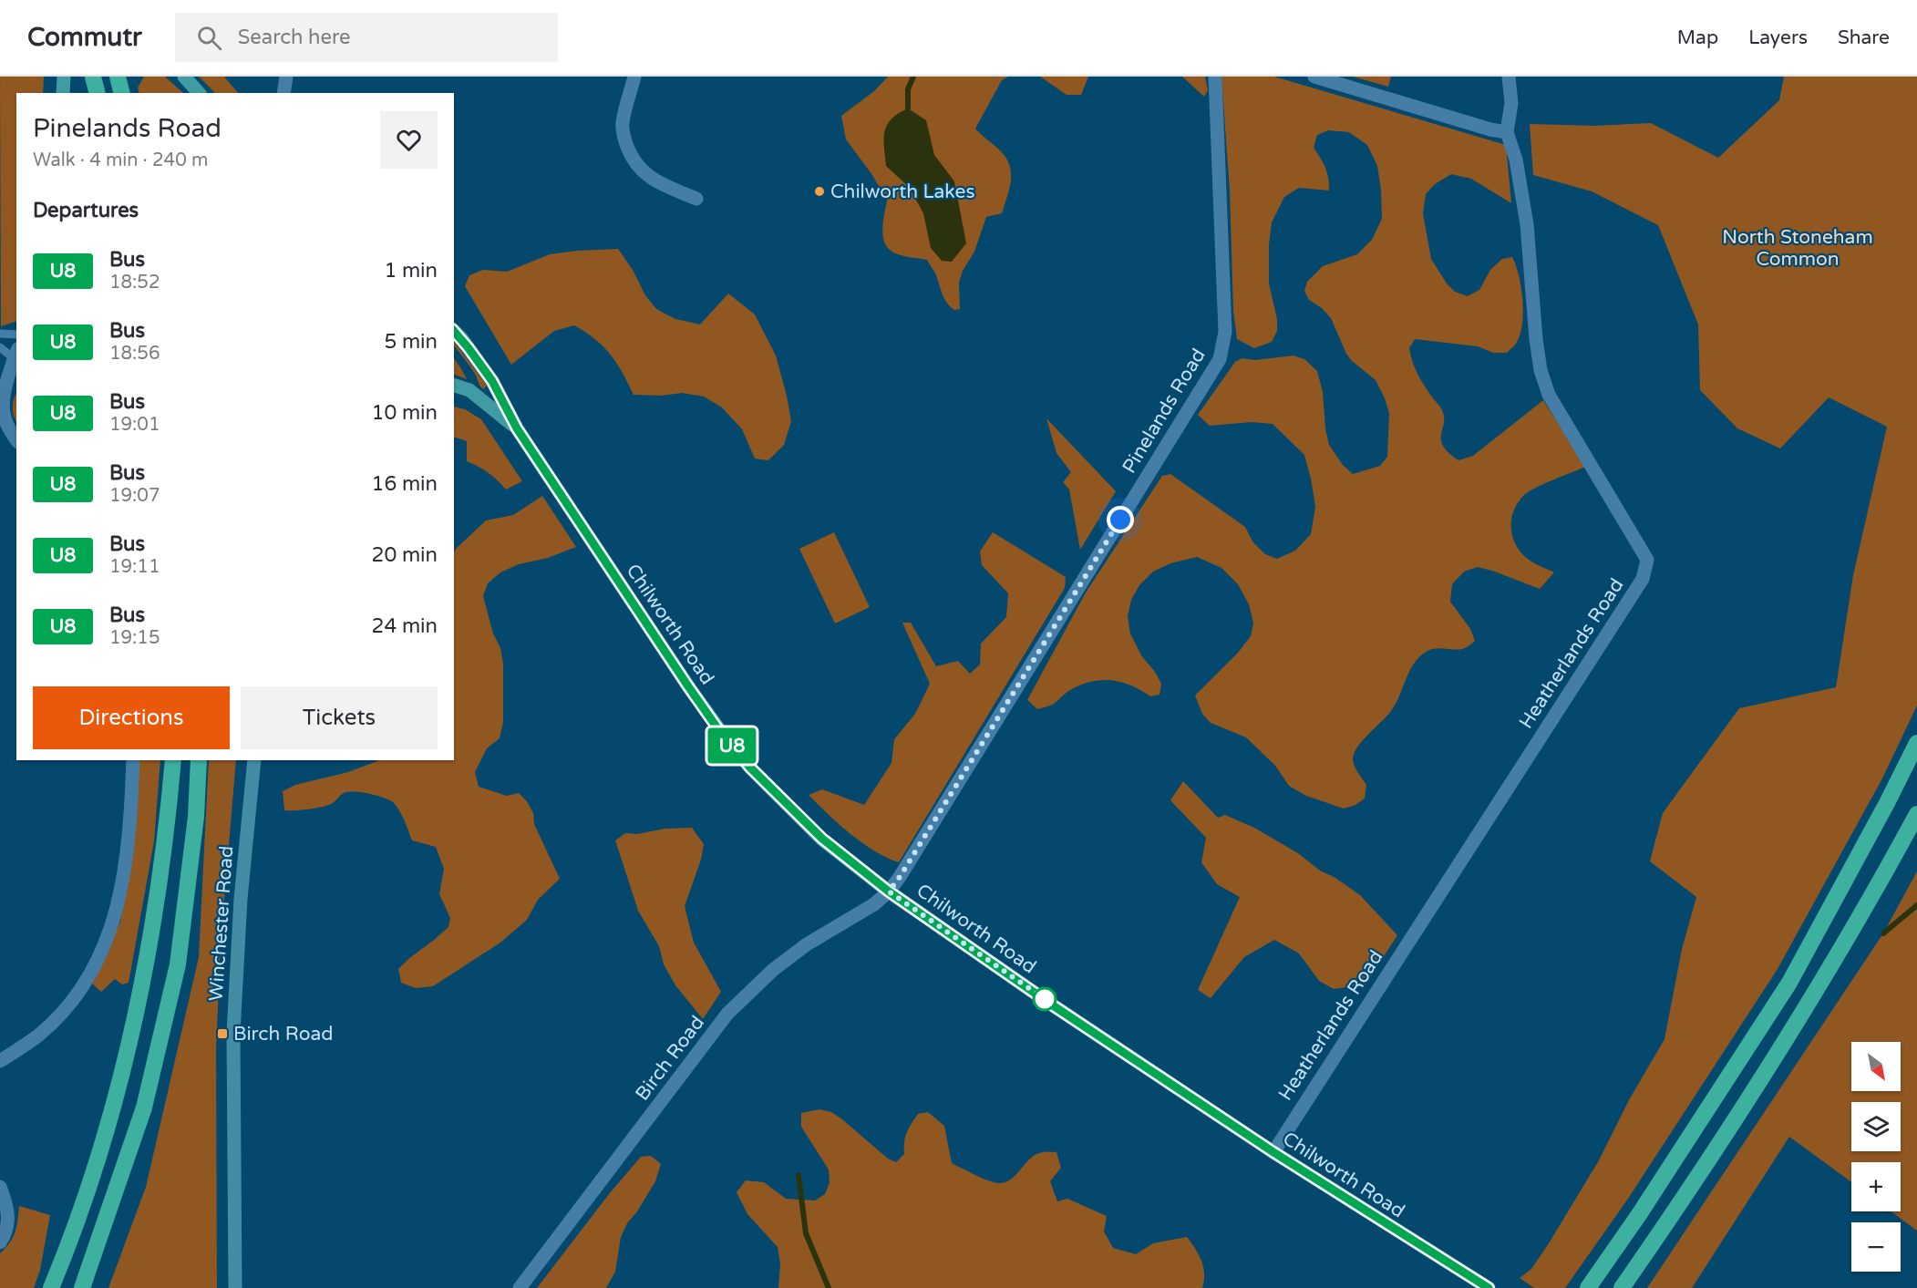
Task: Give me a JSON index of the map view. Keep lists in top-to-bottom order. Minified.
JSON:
{"streets":{"main road":["Chilworth Road"],"street":["Pinelands Road","Heatherlands Road","Winchester Road","Birch Road"]},"crossings":[["Pinelands Road","Chilworth Road"],["Pinelands Road","Birch Road"],["Chilworth Road","Heatherlands Road"],["Chilworth Road","Birch Road"]],"parks":["North Stoneham Common"],"places":{"other":["Chilworth Lakes"],"transit":["Birch Road"]},"lines":["bus line U8"],"north":"bottom right","page":{"header":"Commutr","search":"Search here","nav":["Map","Layers","Share"],"on_map":"U8","heading":[["Pinelands Road","Walk · 4 min · 240 m"],"Departures"],"list":[{"mark":"U8","name":"Bus","note":"18:52","value":"1 min"},{"mark":"U8","name":"Bus","note":"18:56","value":"5 min"},{"mark":"U8","name":"Bus","note":"19:01","value":"10 min"},{"mark":"U8","name":"Bus","note":"19:07","value":"16 min"},{"mark":"U8","name":"Bus","note":"19:11","value":"20 min"},{"mark":"U8","name":"Bus","note":"19:15","value":"24 min"}],"buttons":["Directions","Tickets"],"map_buttons":["+","−"]}}
